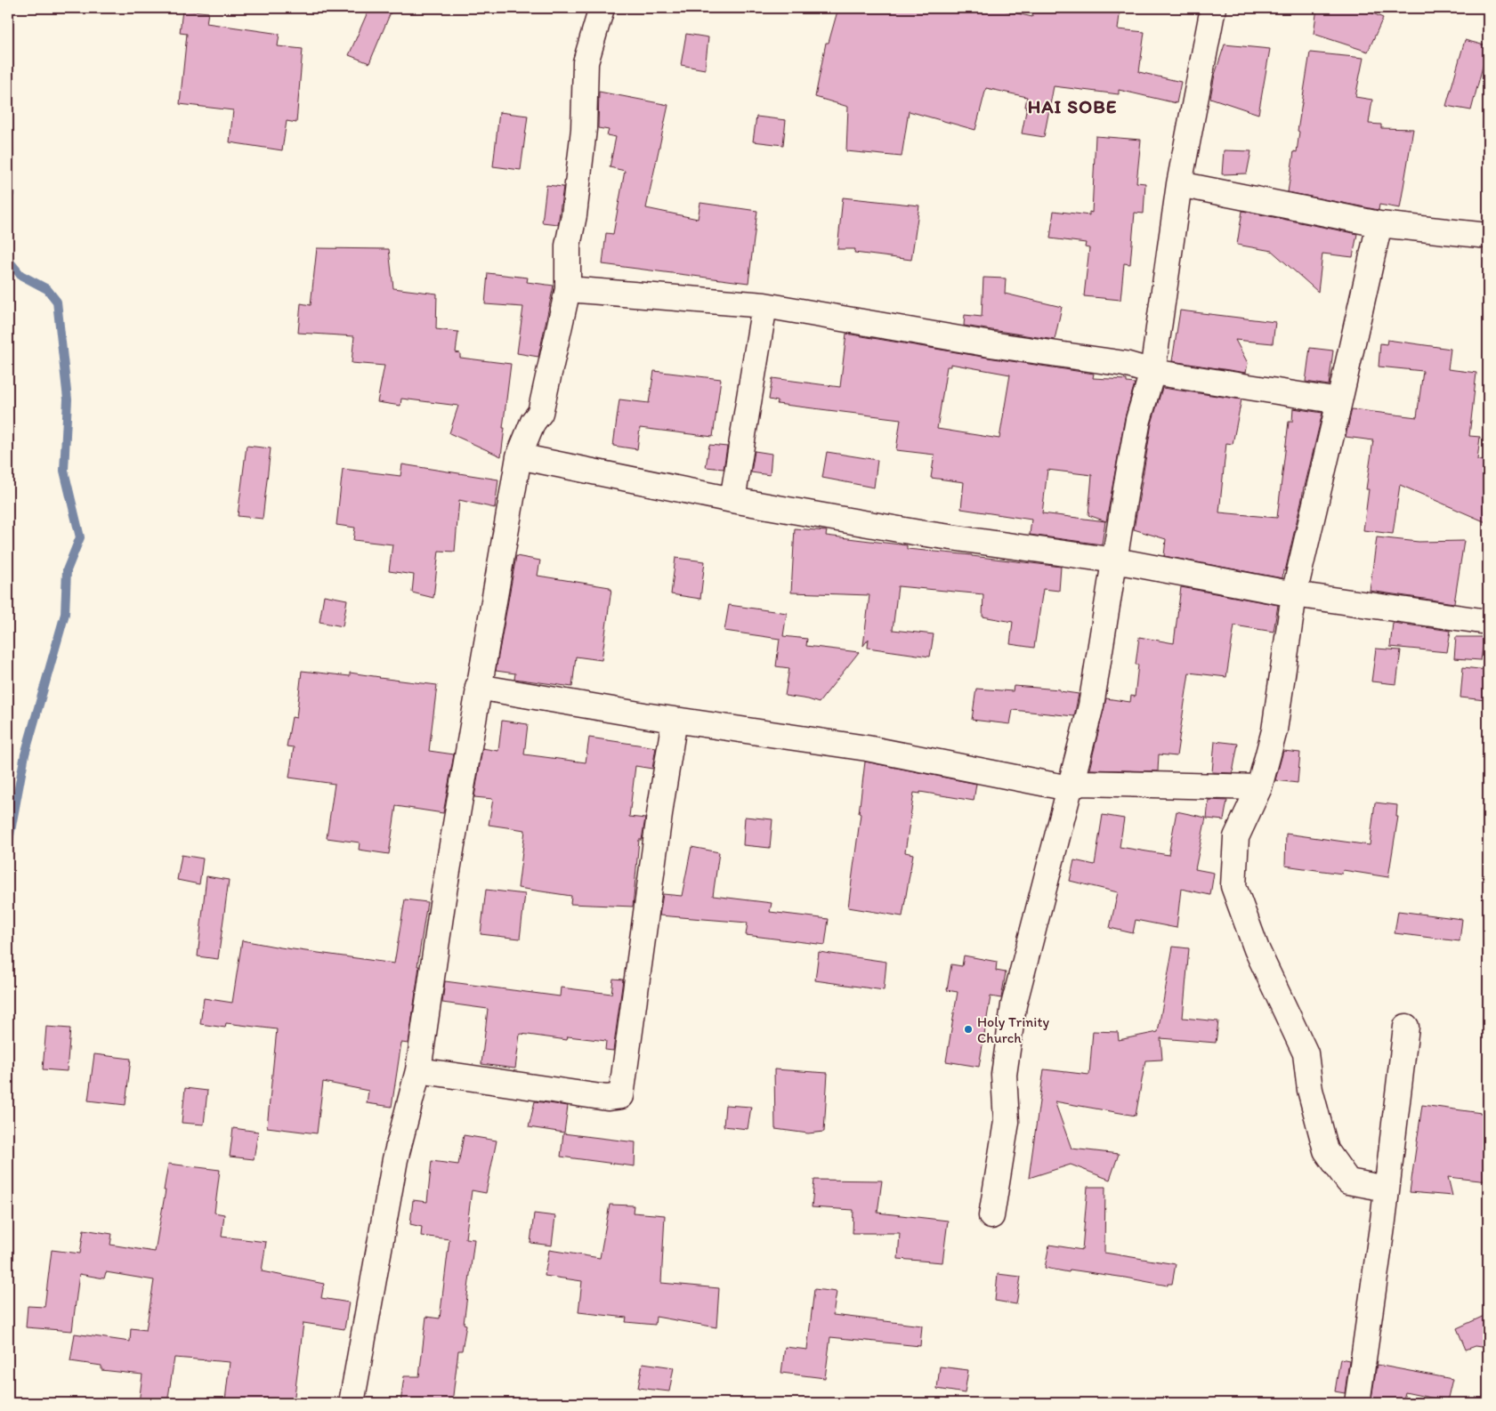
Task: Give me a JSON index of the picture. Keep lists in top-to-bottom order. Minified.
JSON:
{"districts":["HAI SOBE"],"places":["Holy Trinity Church"]}
